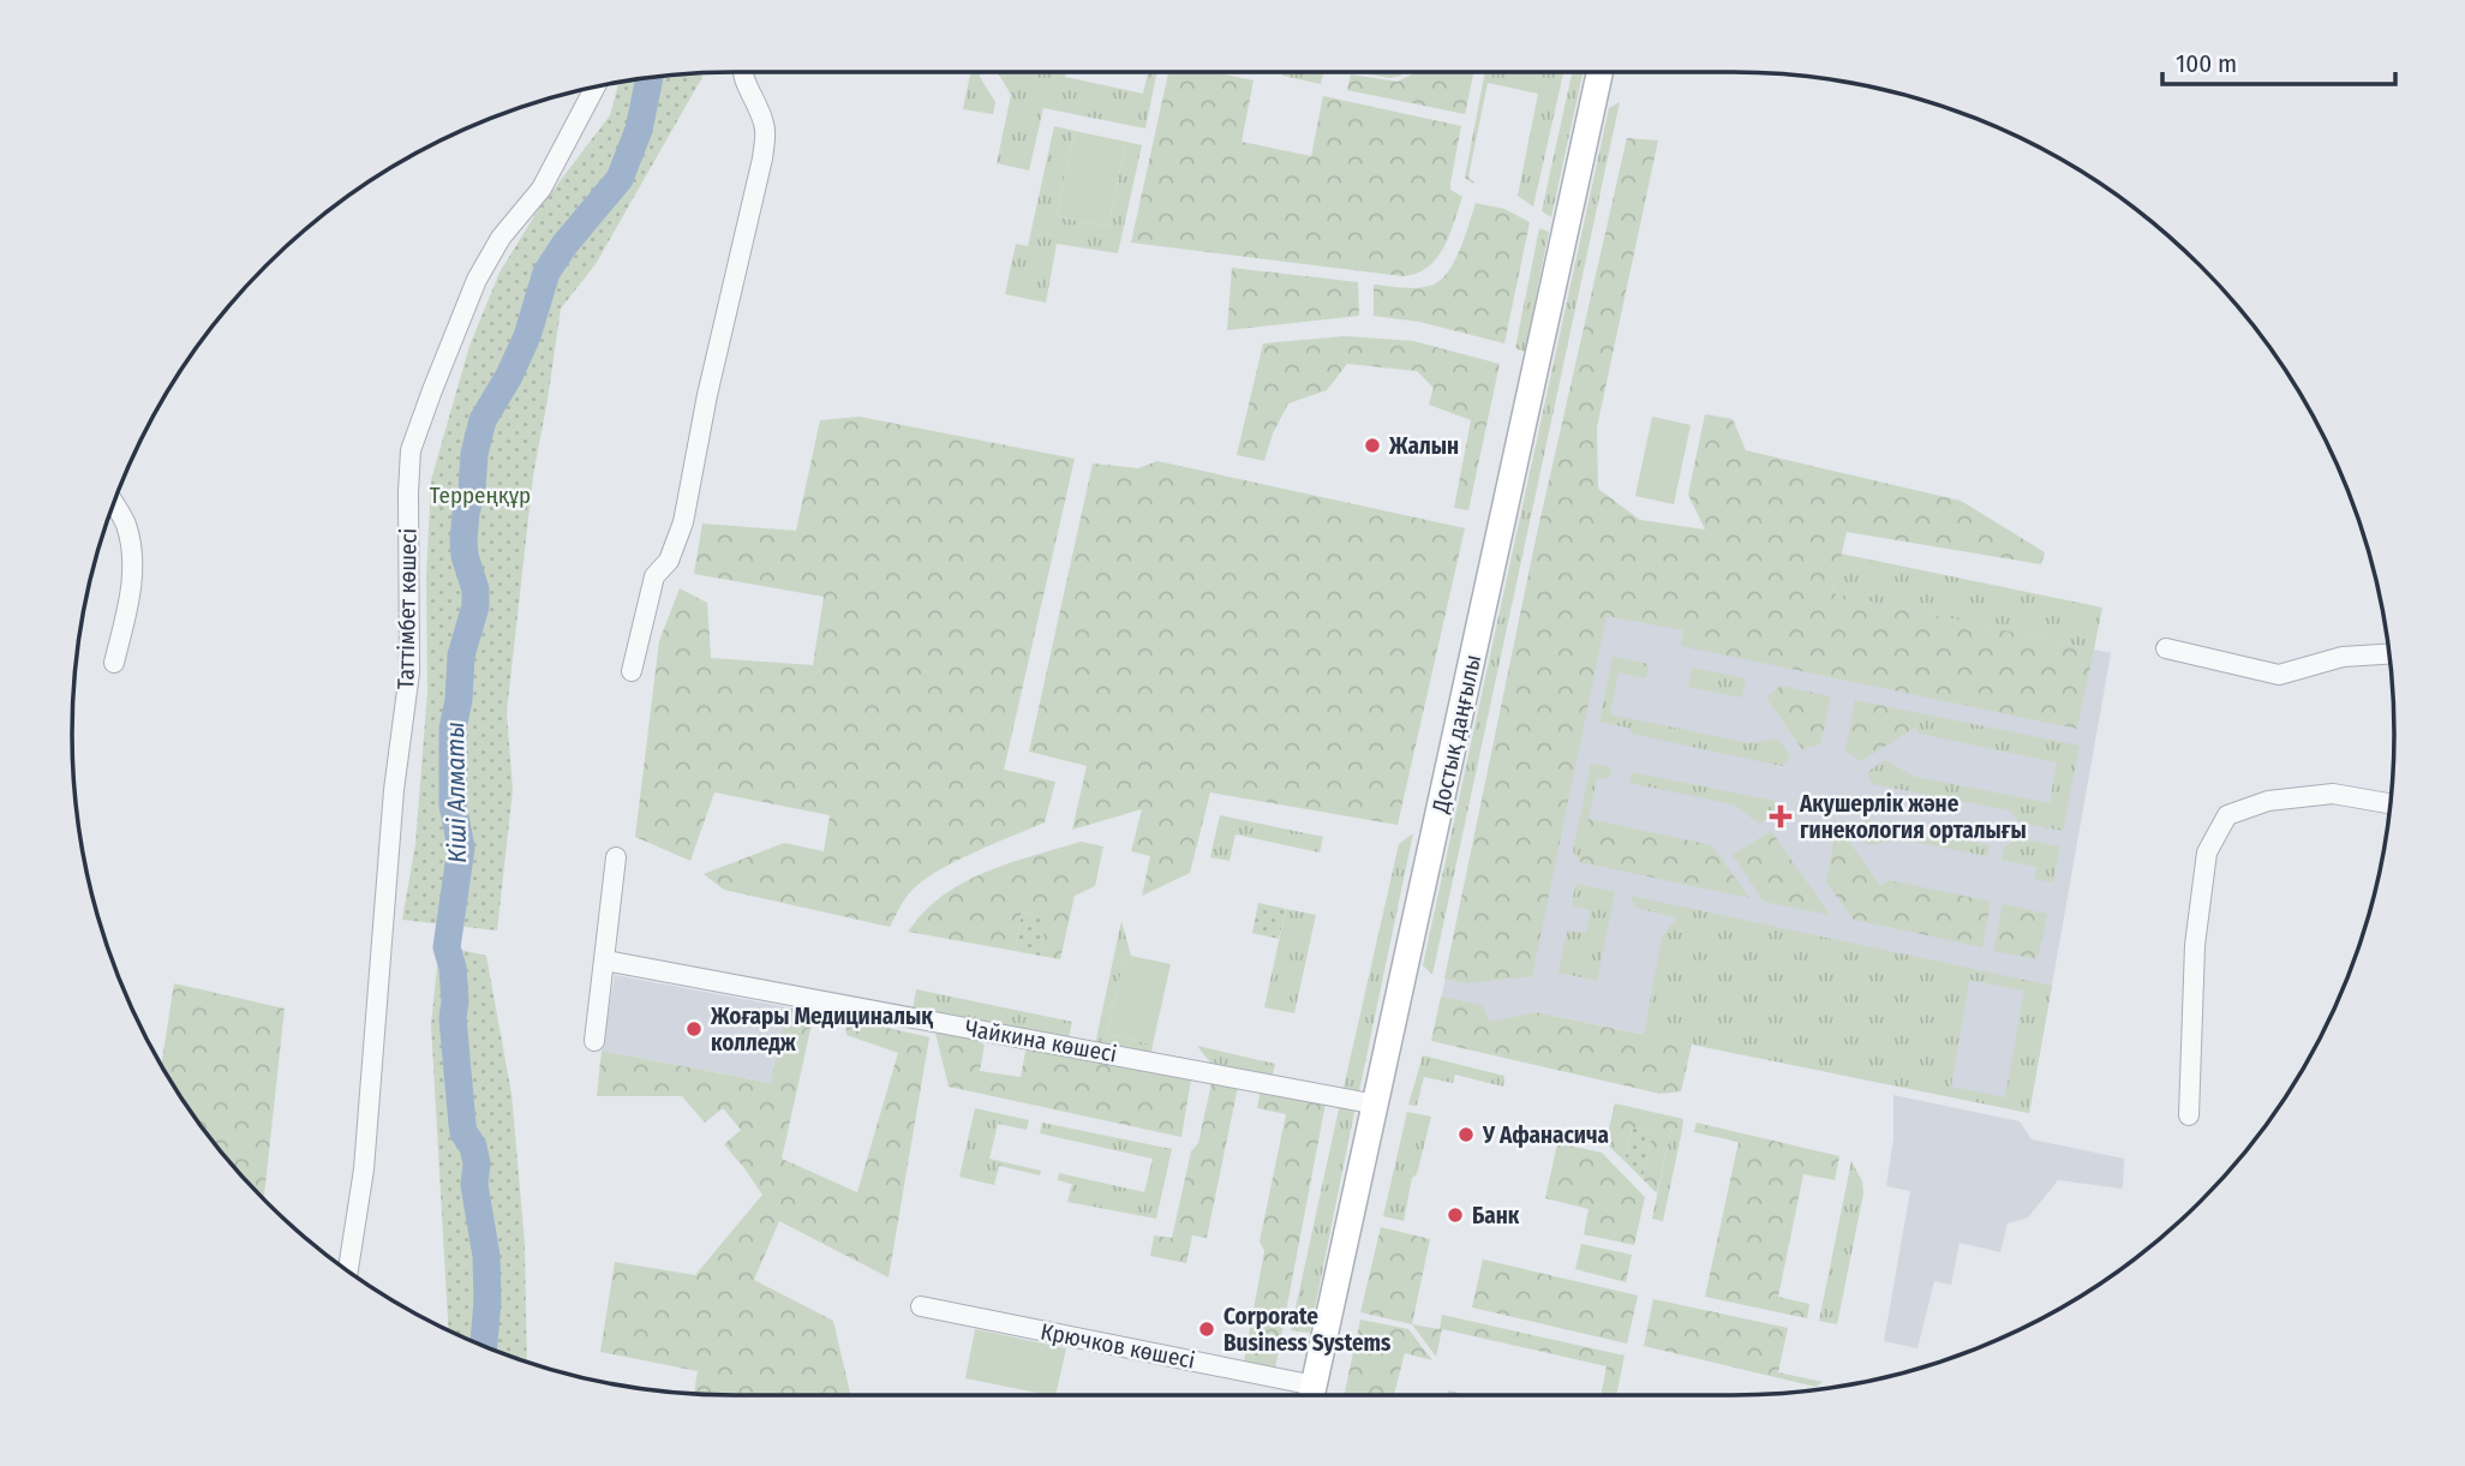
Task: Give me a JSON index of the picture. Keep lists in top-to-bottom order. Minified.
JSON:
{"streets":{"main road":["Достық даңғылы"],"street":["Таттімбет көшесі","Чайкина көшесі","Крючков көшесі"]},"crossings":[["Достық даңғылы","Чайкина көшесі"]],"water":["Кіші Алматы"],"parks":["Терреңқұр"],"places":{"other":["Жалын","Жоғары Медициналық колледж","У Афанасича","Банк","Corporate Business Systems"],"health":["Акушерлік және гинекология орталығы"]},"scale_bar":"100 m"}
